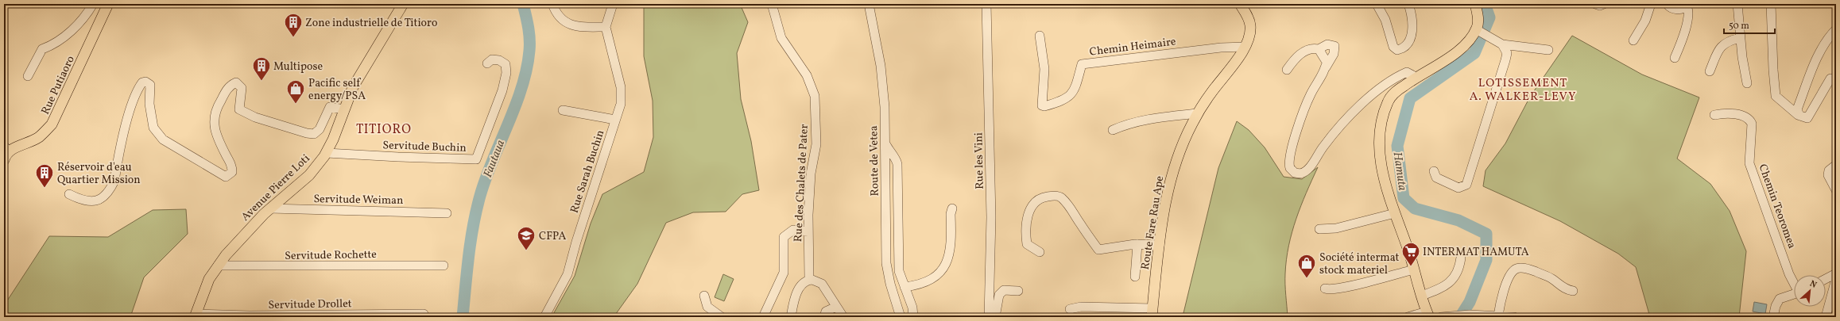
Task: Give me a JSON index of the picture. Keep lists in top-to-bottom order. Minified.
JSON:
{"streets":{"main road":["Rue Putiaoro","Avenue Pierre Loti","Route Fare Rau Ape"],"street":["Chemin Heimaire","Servitude Buchin","Route de Vetea","Rue les Vini","Rue Sarah Buchin","Rue des Chalets de Pater","Servitude Weiman","Chemin Teoromea","Servitude Rochette","Servitude Drollet"]},"crossings":[["Chemin Heimaire","Route Fare Rau Ape"],["Servitude Buchin","Avenue Pierre Loti"],["Avenue Pierre Loti","Servitude Weiman"],["Avenue Pierre Loti","Servitude Rochette"],["Avenue Pierre Loti","Servitude Drollet"]],"districts":["LOTISSEMENT A. WALKER-LEVY","TITIORO"],"water":["Fautaua","Hamuta"],"places":{"building":["Zone industrielle de Titioro","Multipose","Réservoir d'eau Quartier Mission"],"shop":["Pacific self energy/PSA","Société intermat stock materiel"],"school or university":["CFPA"],"supermarket":["INTERMAT HAMUTA"]},"scale_bar":"50 m","north":"top right"}
